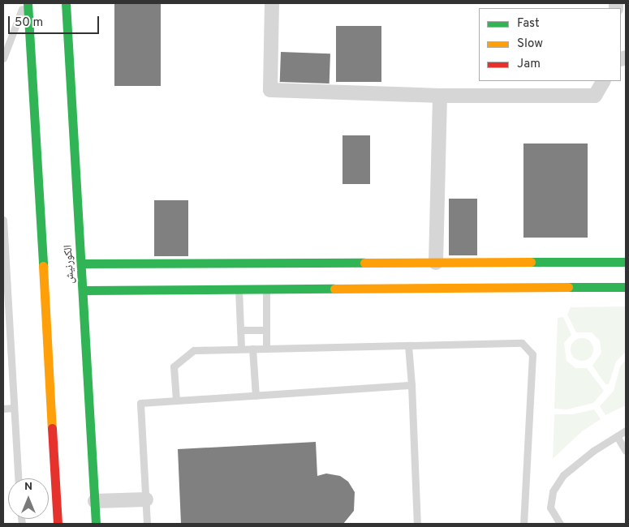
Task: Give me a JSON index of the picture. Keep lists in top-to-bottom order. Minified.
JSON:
{"streets":{"main road":["الكورنيش"]},"legend":["Fast","Slow","Jam"],"scale_bar":"50 m","north":"top"}
